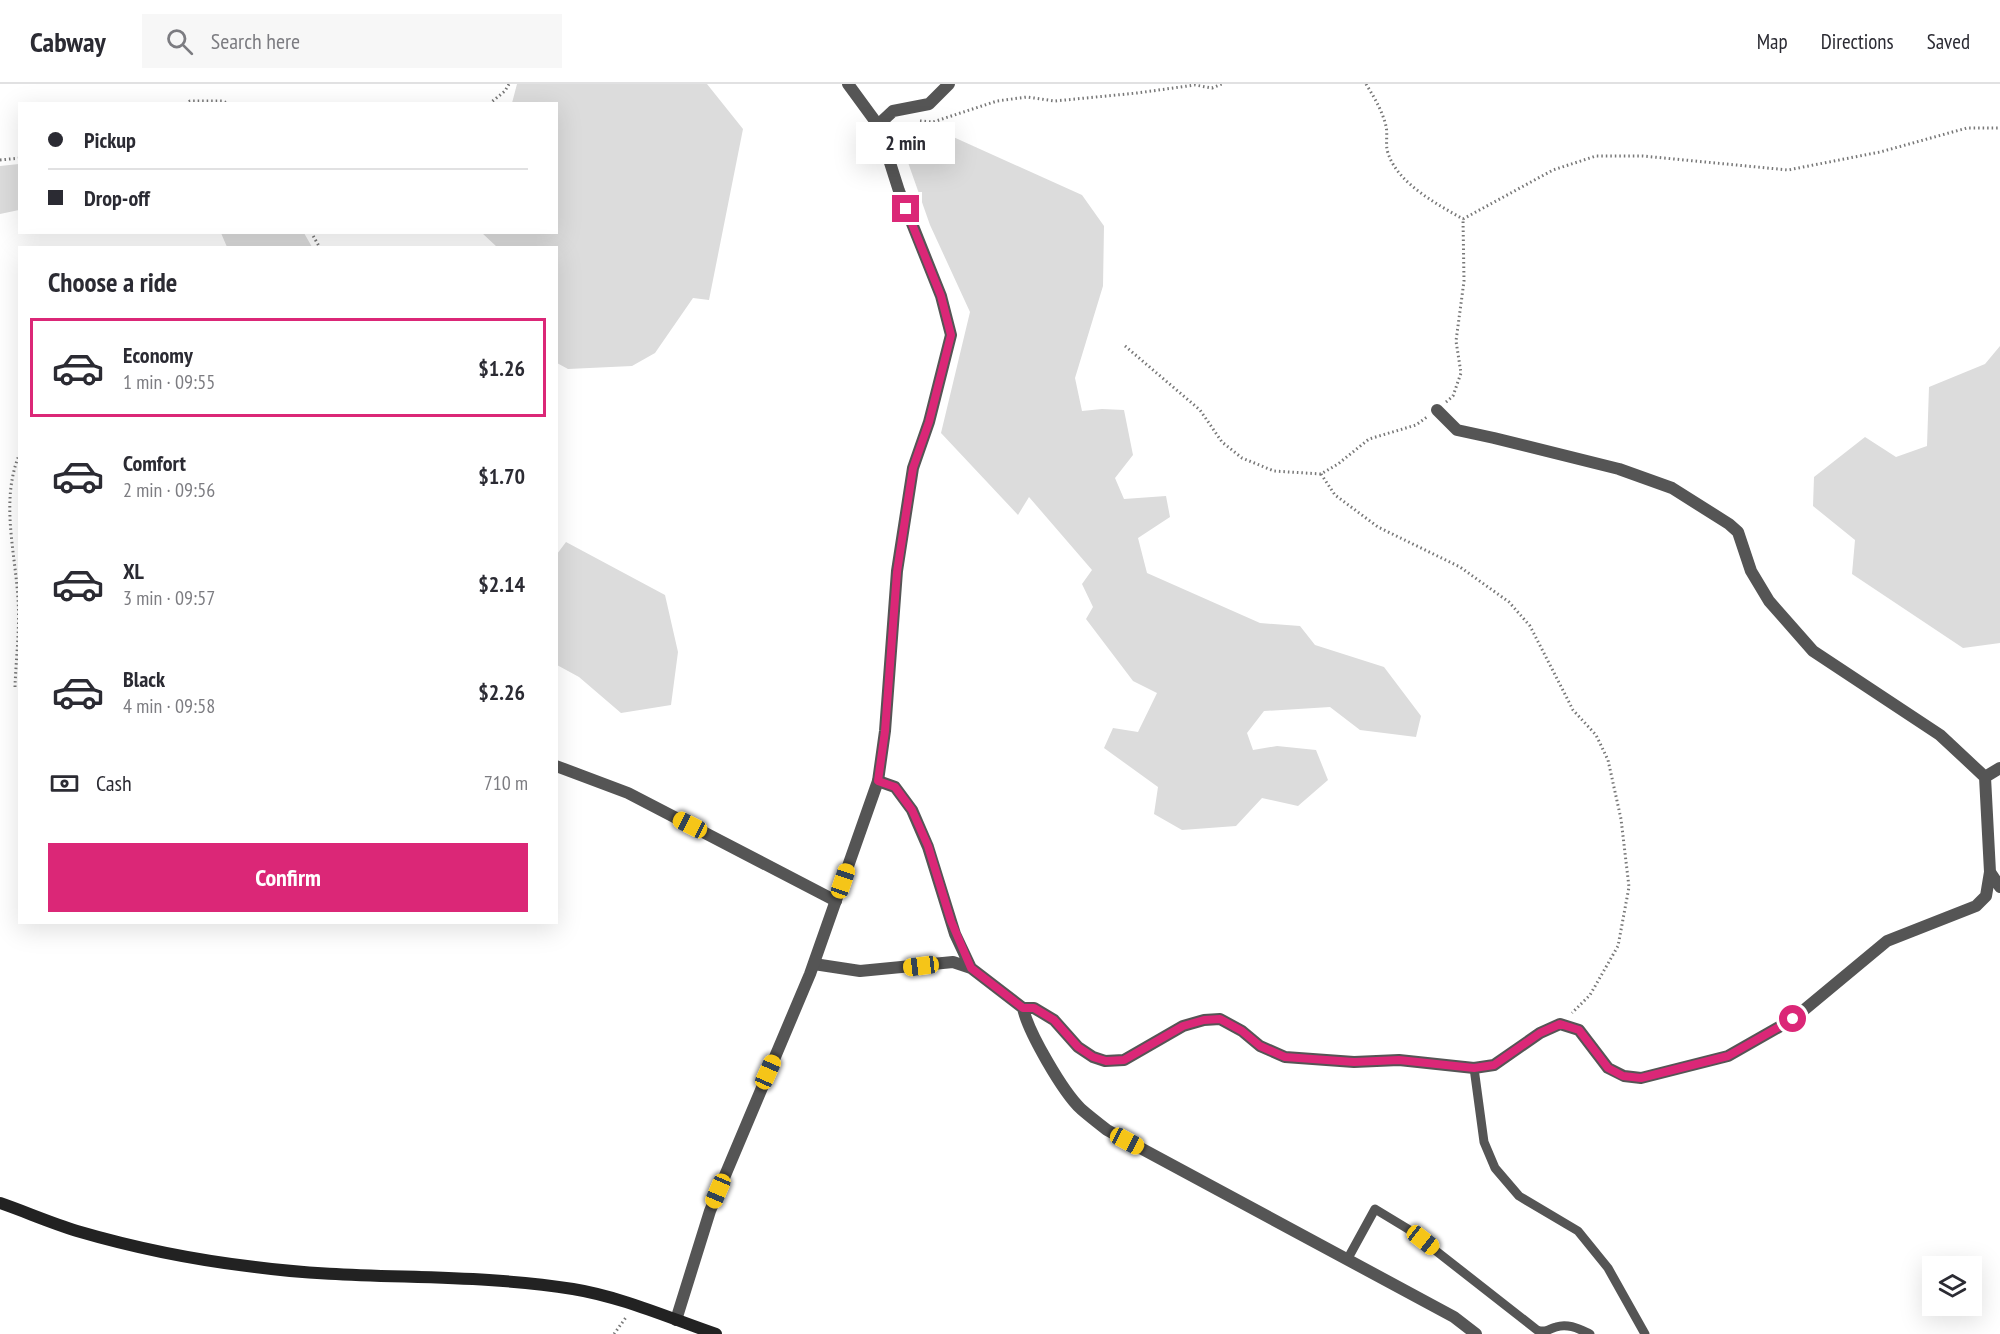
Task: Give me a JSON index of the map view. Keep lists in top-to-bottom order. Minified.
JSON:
{"page":{"header":"Cabway","search":"Search here","nav":["Map","Directions","Saved"],"banner":["Pickup","Drop-off"],"bubble":"2 min","heading":"Choose a ride","list":[{"name":"Economy","note":"1 min · 09:55","value":"$1.26"},{"name":"Comfort","note":"2 min · 09:56","value":"$1.70"},{"name":"XL","note":"3 min · 09:57","value":"$2.14"},{"name":"Black","note":"4 min · 09:58","value":"$2.26"}],"pay":["Cash","710 m"],"buttons":"Confirm"}}
